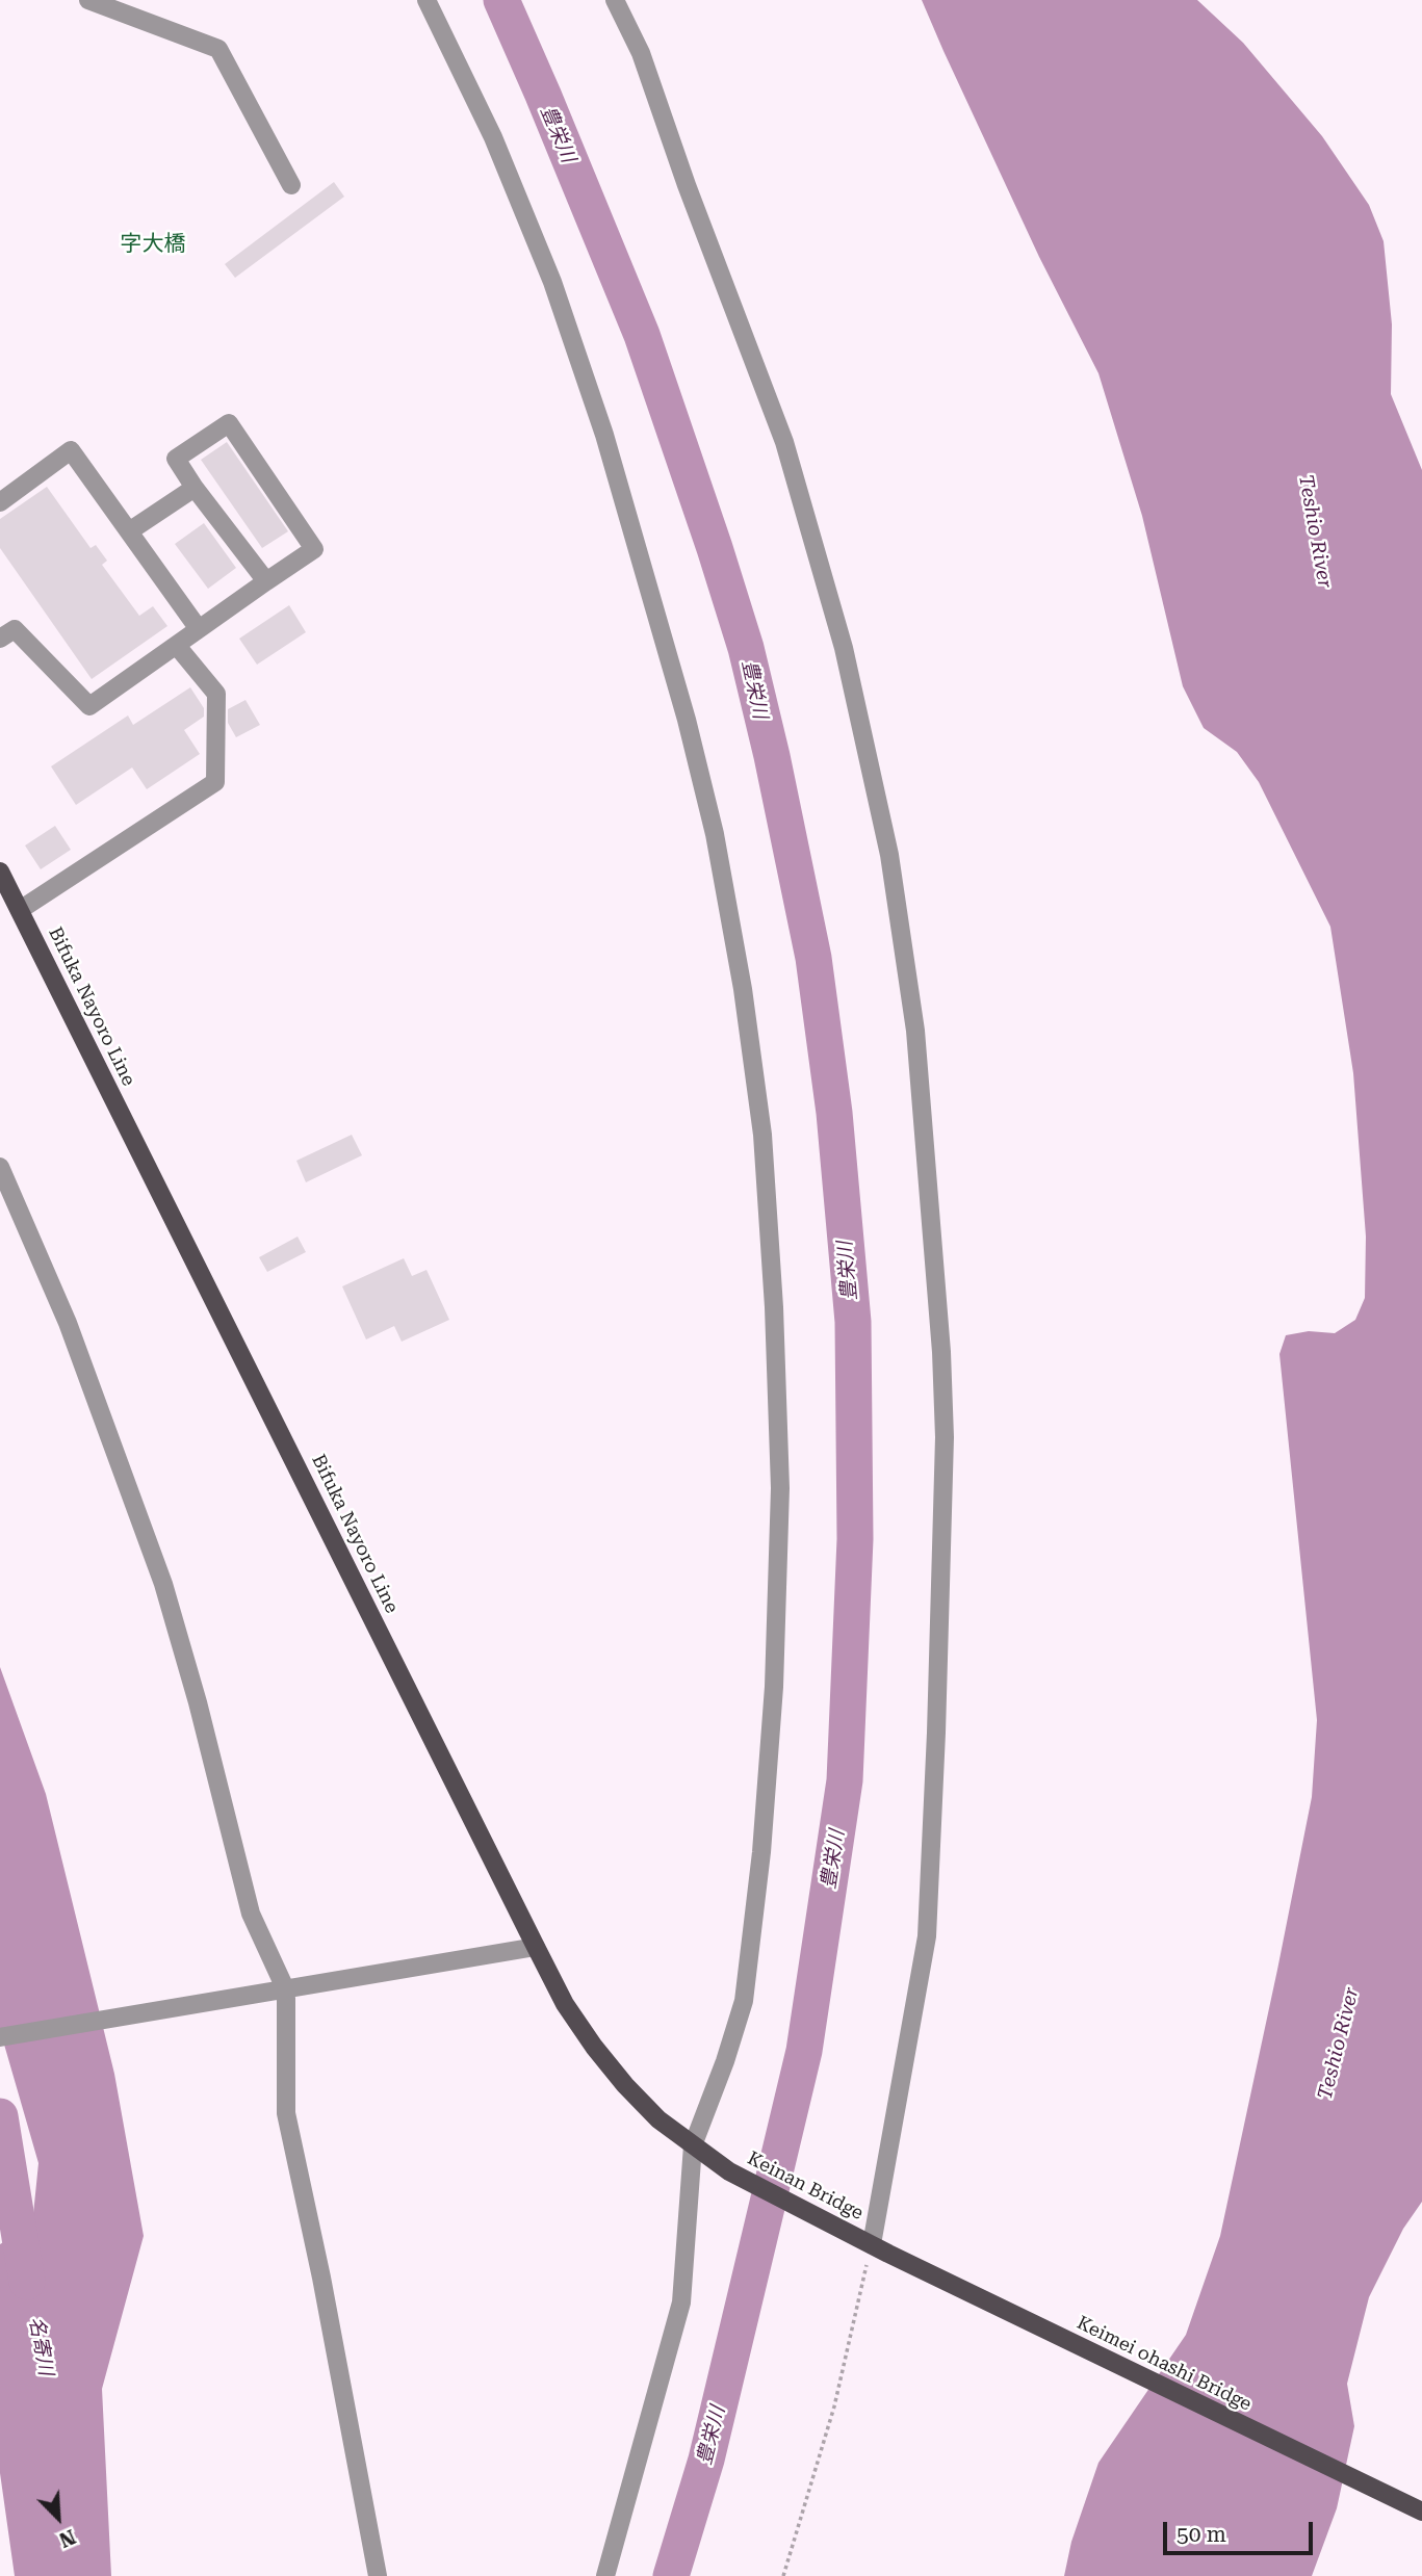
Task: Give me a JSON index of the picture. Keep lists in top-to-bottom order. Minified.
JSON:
{"streets":{"main road":["Bifuka Nayoro Line","Keinan Bridge","Keimei ohashi Bridge"]},"crossings":[["Bifuka Nayoro Line","Keinan Bridge"],["Keinan Bridge","Keimei ohashi Bridge"]],"districts":["字大橋"],"water":["豊栄川","Teshio River","名寄川"],"scale_bar":"50 m","north":"bottom right"}
